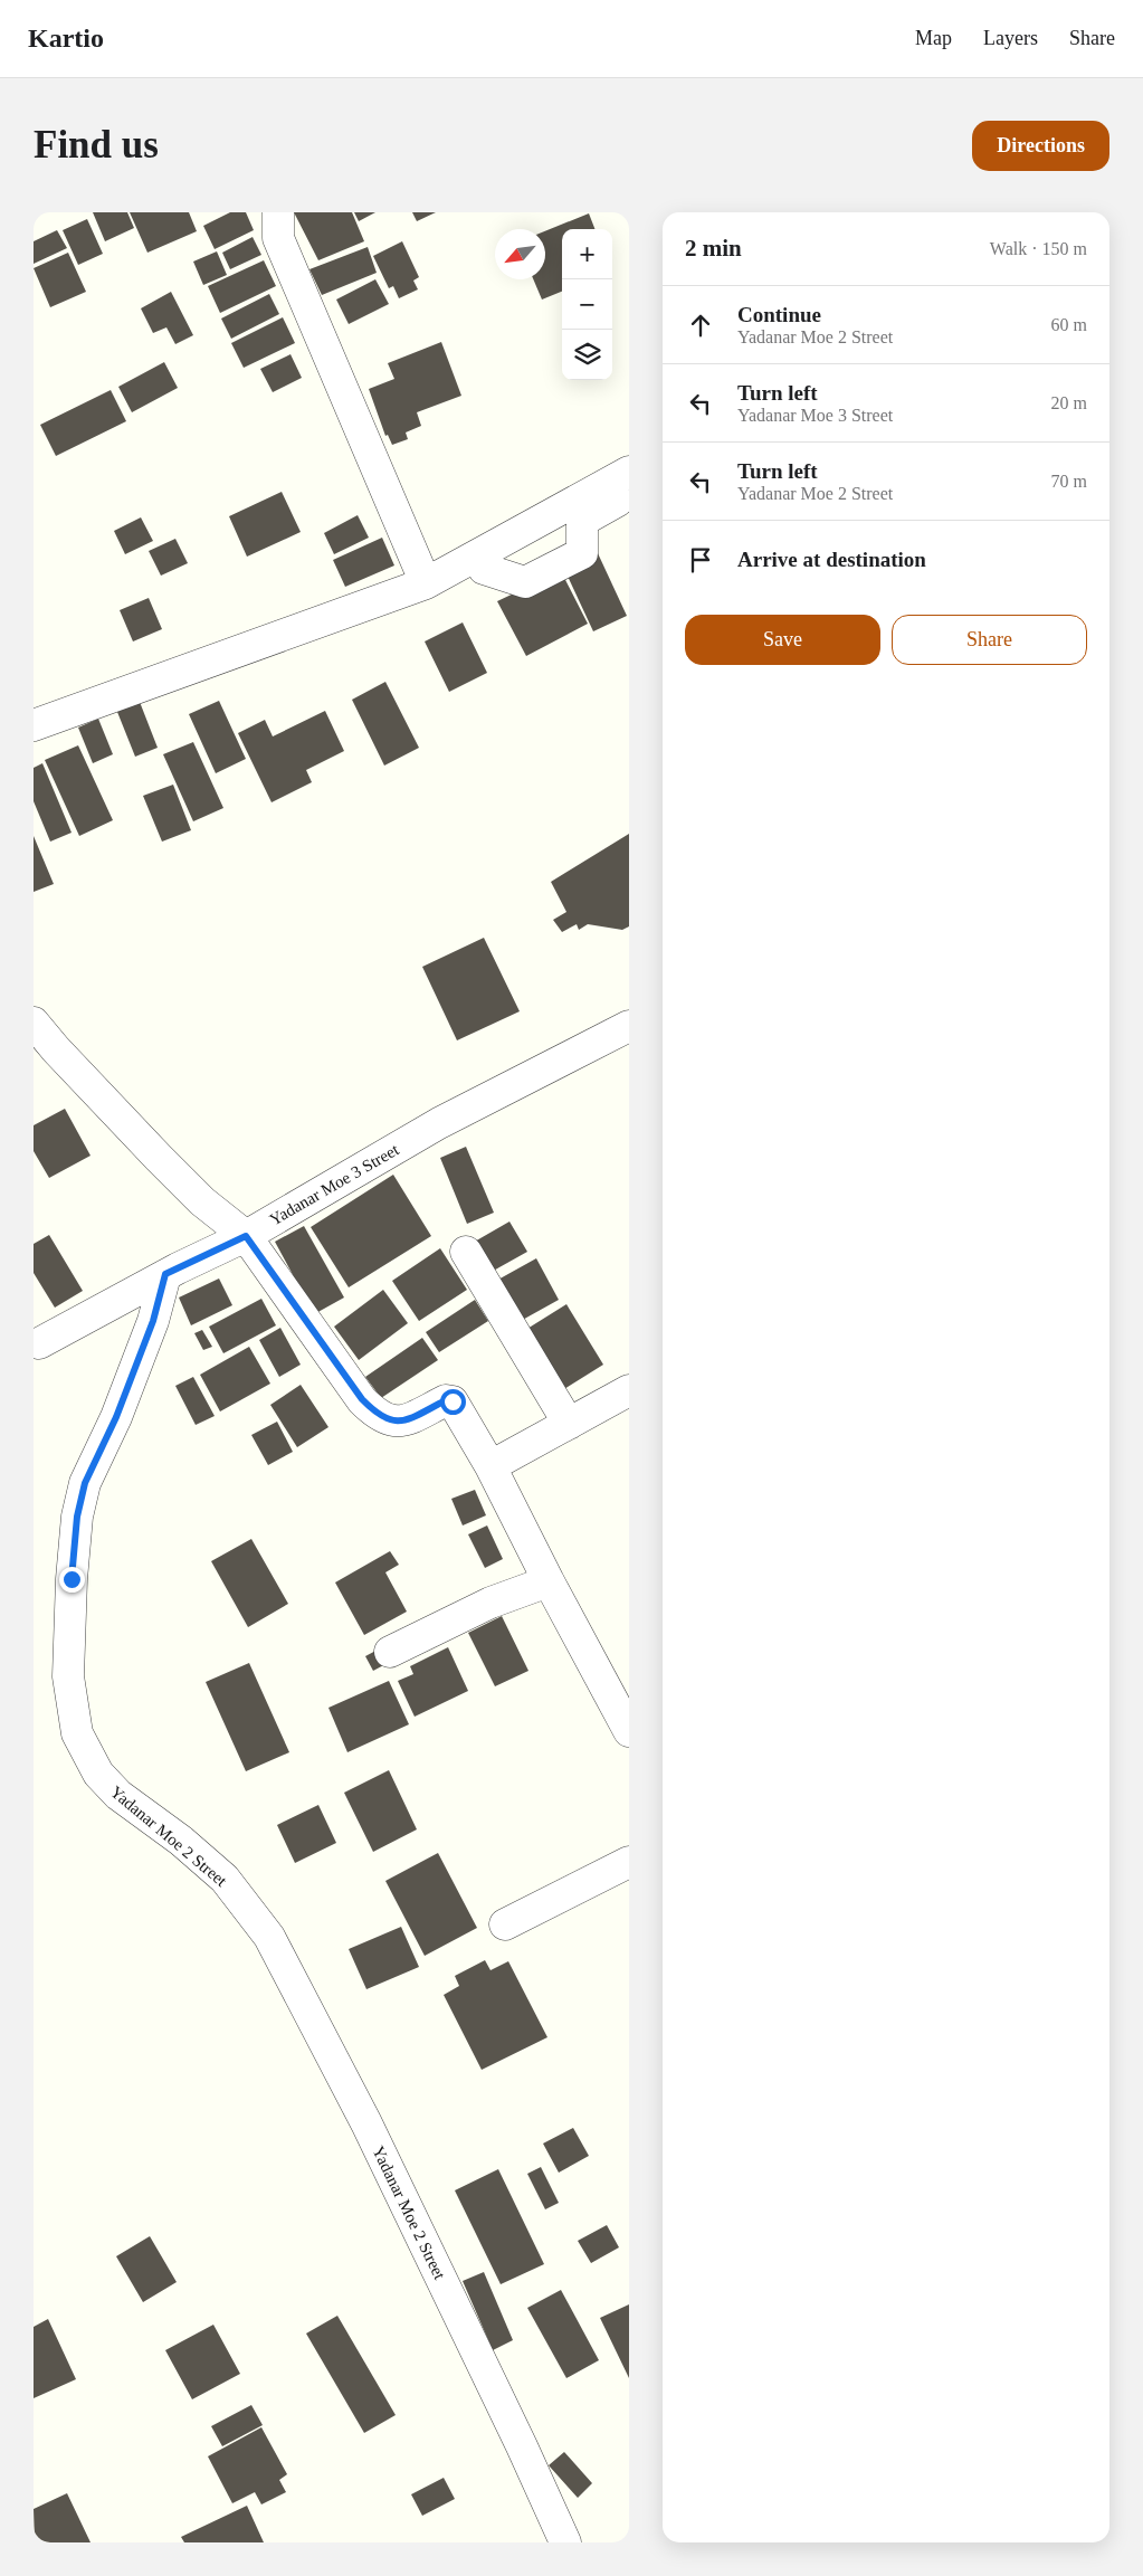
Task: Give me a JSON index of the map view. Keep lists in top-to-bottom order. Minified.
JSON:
{"streets":{"street":["Yadanar Moe 3 Street","Yadanar Moe 2 Street"]},"crossings":[["Yadanar Moe 3 Street","Yadanar Moe 2 Street"]],"north":"bottom left","page":{"header":"Kartio","nav":["Map","Layers","Share"],"buttons":["Directions",["Save","Share"]],"title":"Find us","heading":["2 min","Walk · 150 m"],"map_buttons":["+","−"],"list":[["Continue","Yadanar Moe 2 Street","60 m"],["Turn left","Yadanar Moe 3 Street","20 m"],["Turn left","Yadanar Moe 2 Street","70 m"],"Arrive at destination"]}}
